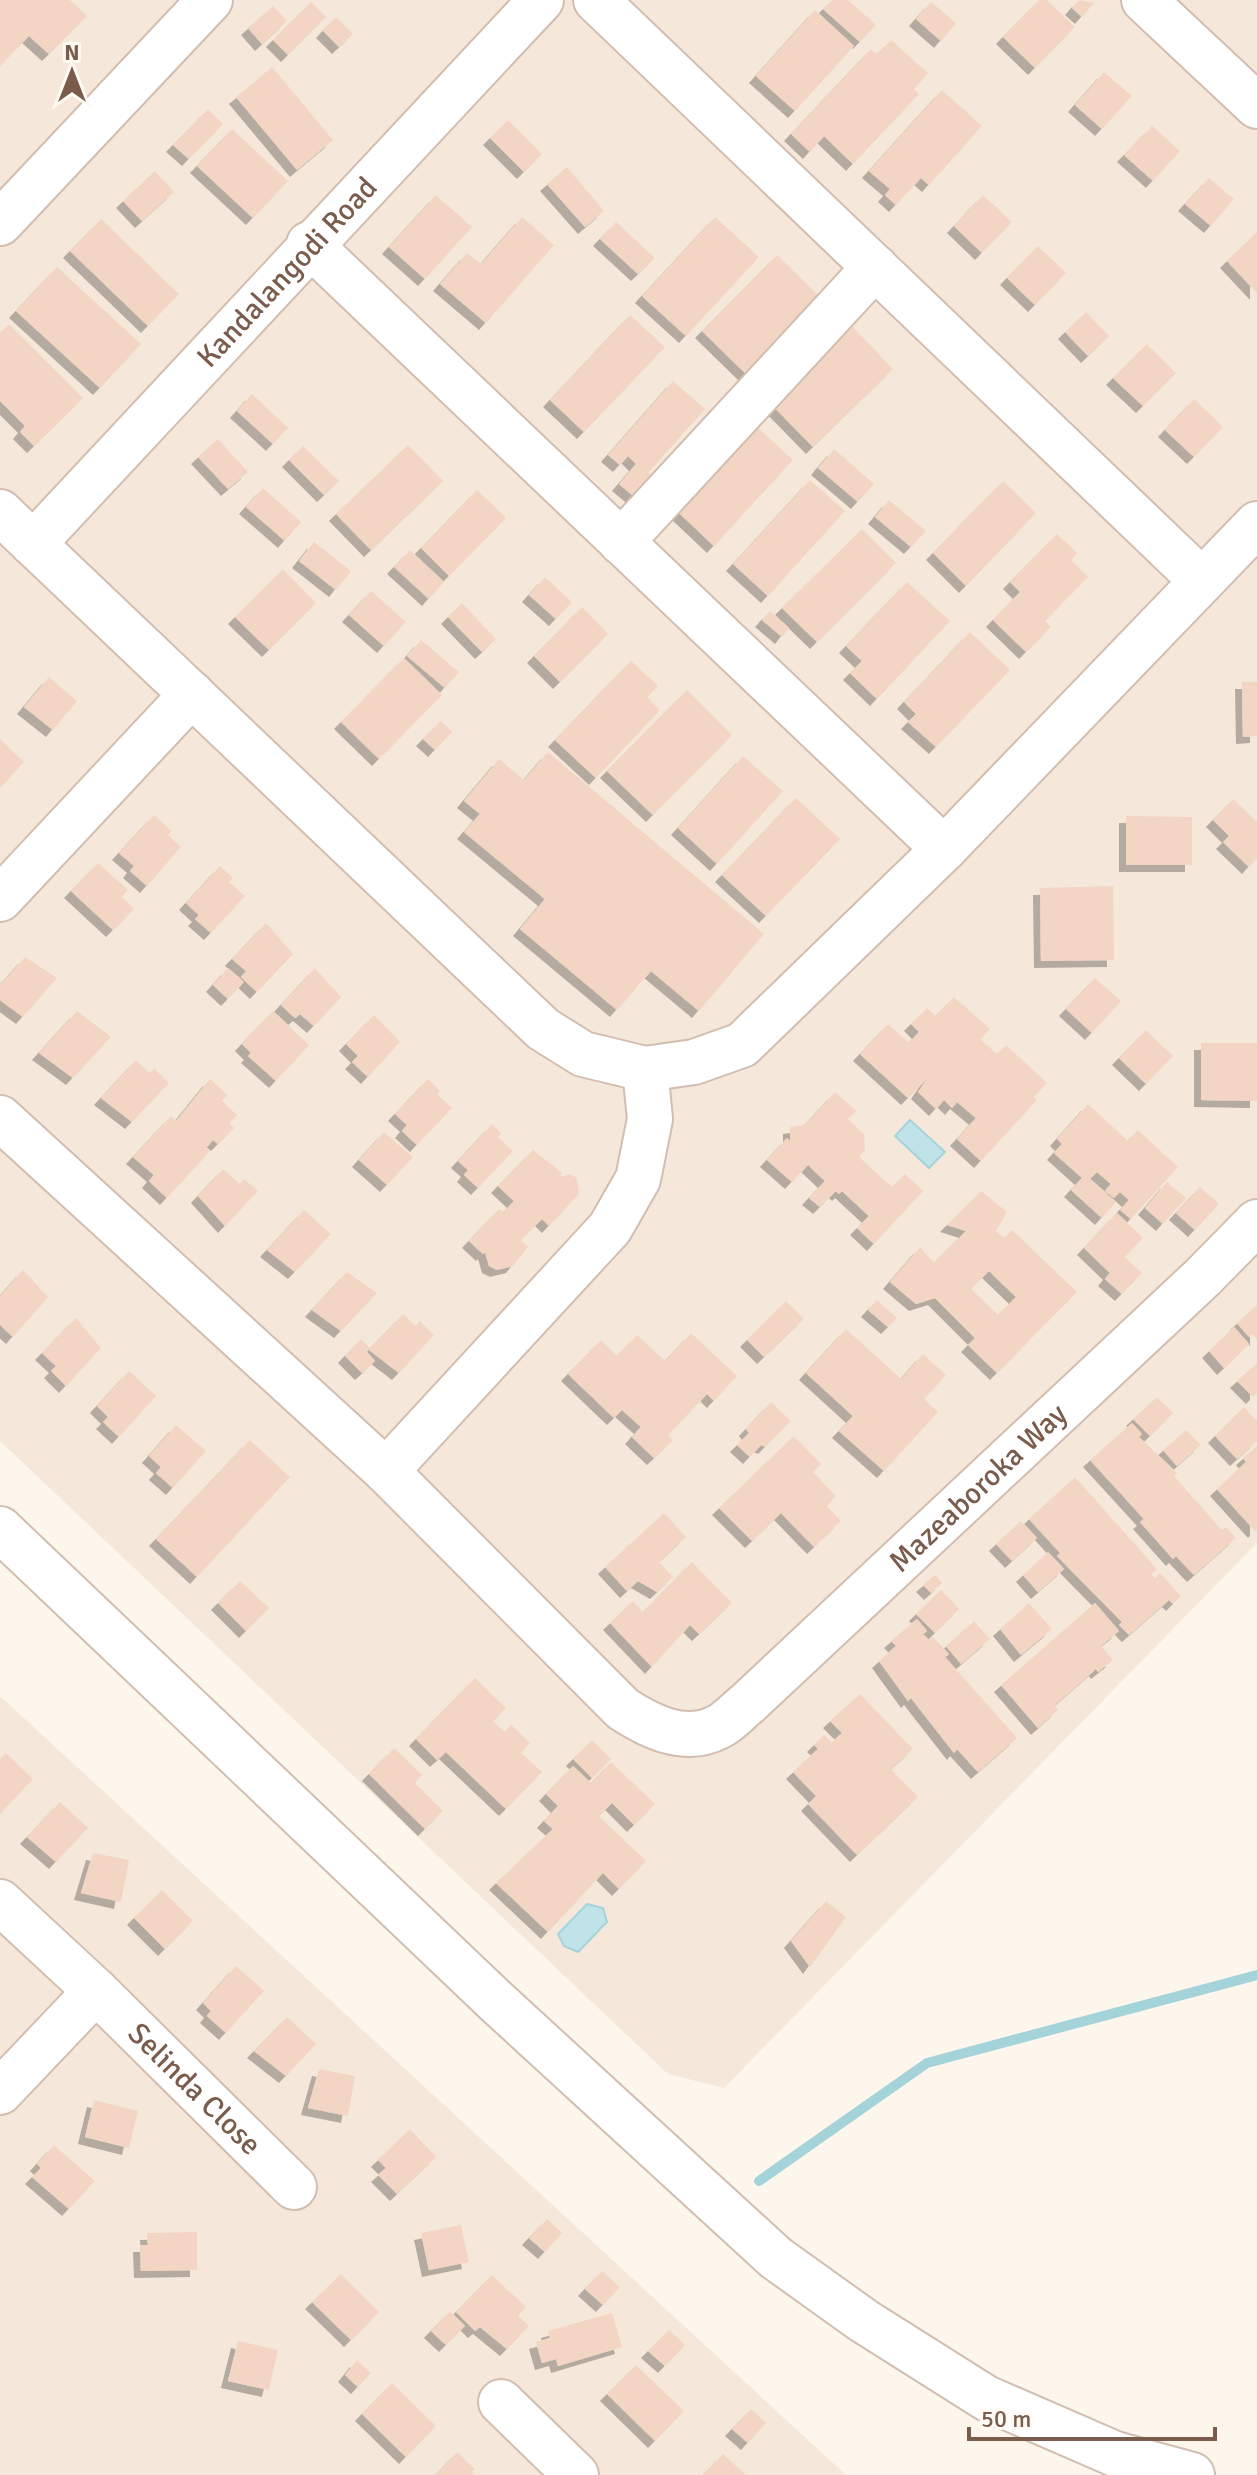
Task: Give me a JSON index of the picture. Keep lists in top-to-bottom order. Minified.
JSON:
{"streets":{"street":["Kandalangodi Road","Mazeaboroka Way","Selinda Close"]},"scale_bar":"50 m","north":"top"}
